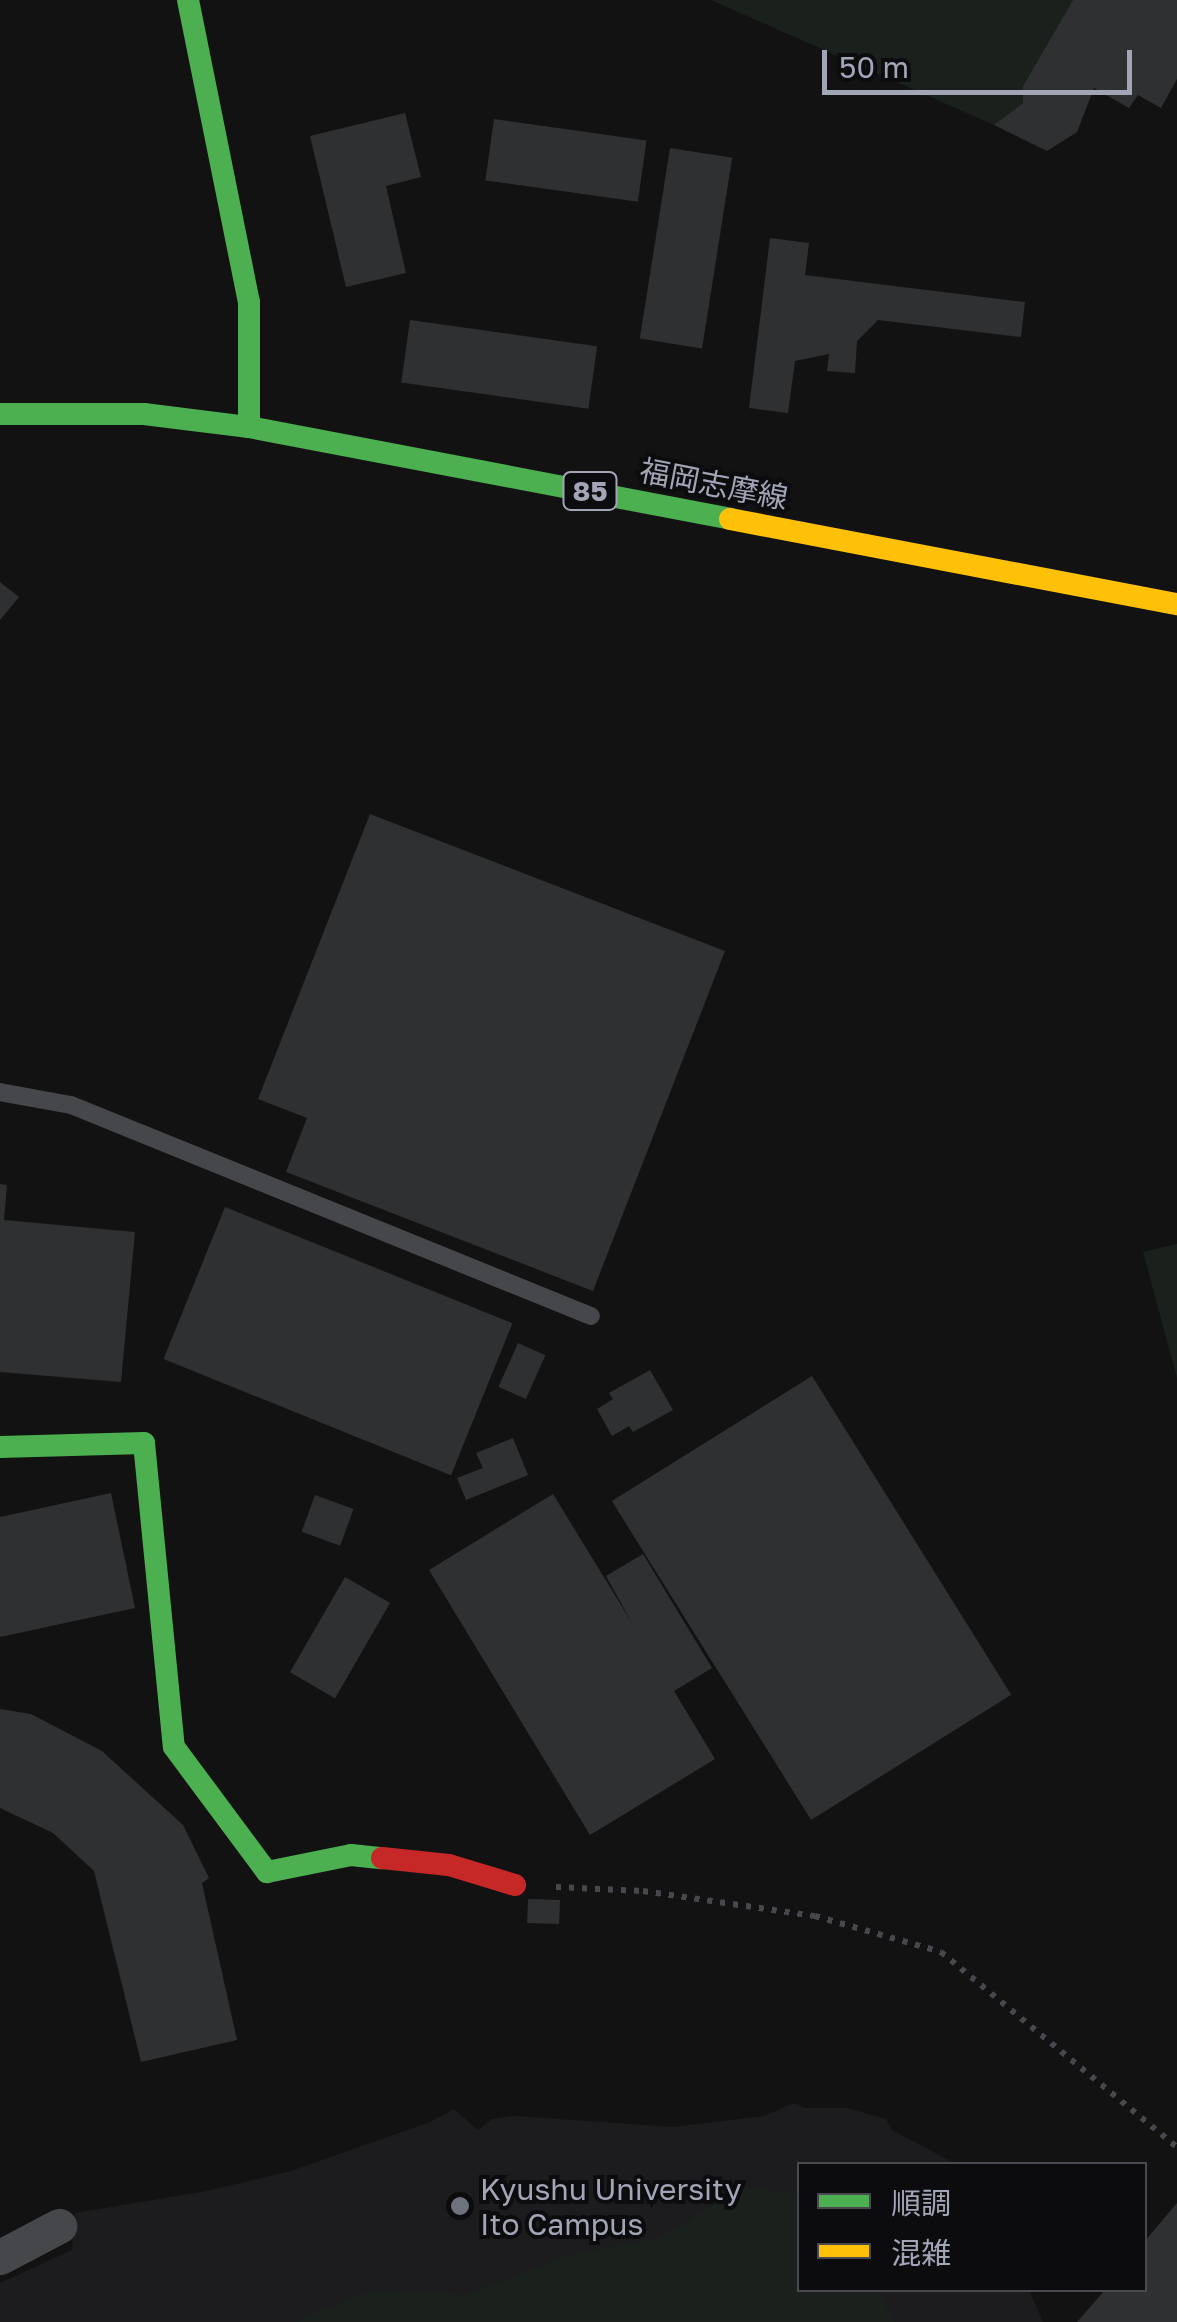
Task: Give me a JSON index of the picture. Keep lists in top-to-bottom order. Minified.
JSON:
{"streets":{"street":["福岡志摩線","85"]},"places":["Kyushu University Ito Campus"],"legend":["順調","混雑"],"scale_bar":"50 m"}
